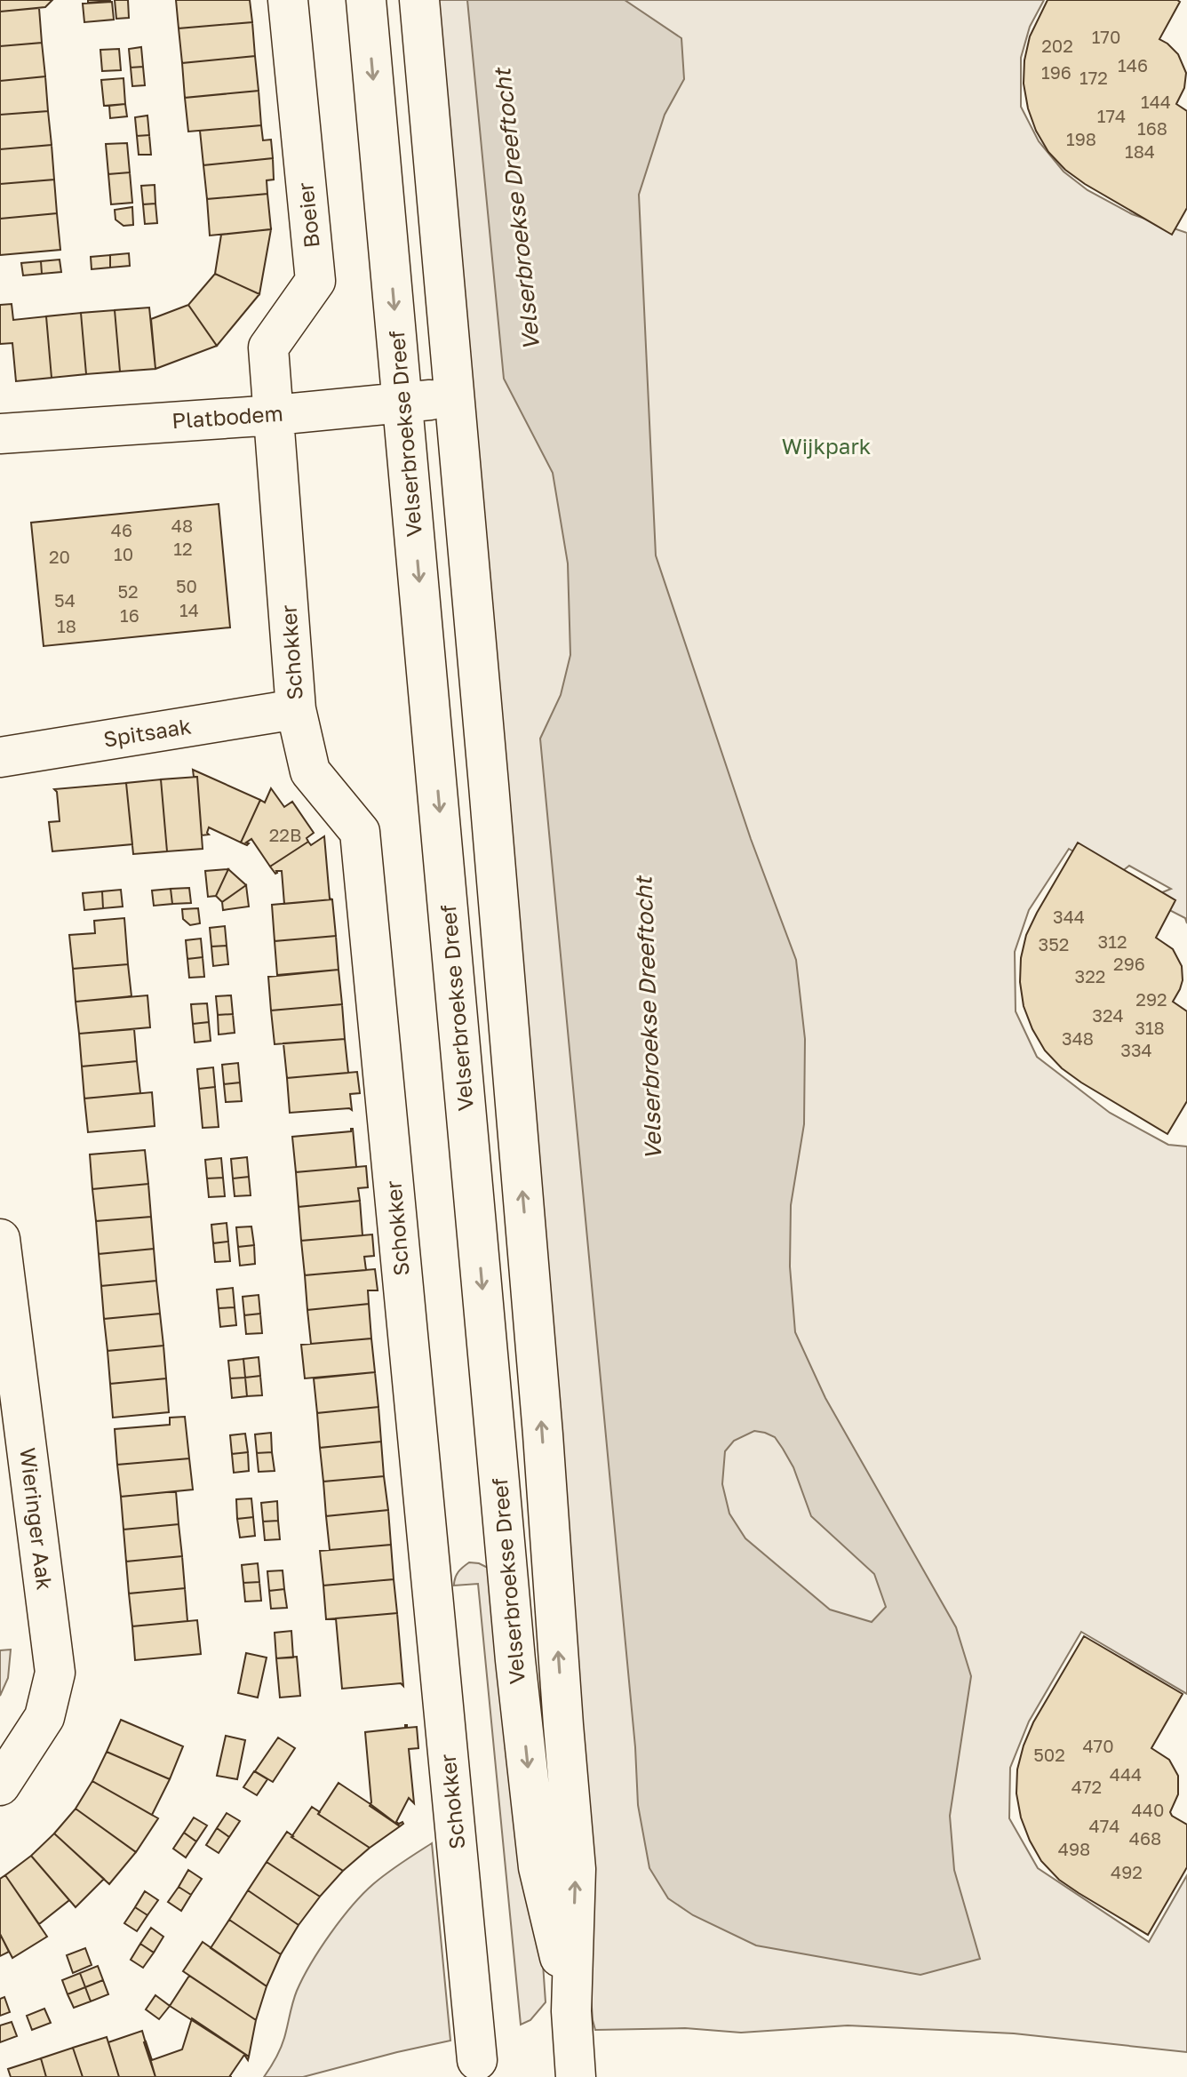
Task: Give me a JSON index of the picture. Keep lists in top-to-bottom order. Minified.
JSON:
{"streets":{"street":["Boeier","Platbodem","Velserbroekse Dreef","Schokker","Spitsaak","Wieringer Aak"]},"crossings":[["Boeier","Platbodem"],["Boeier","Schokker"],["Platbodem","Velserbroekse Dreef"],["Platbodem","Schokker"],["Schokker","Spitsaak"]],"water":["Velserbroekse Dreeftocht"],"parks":["Wijkpark"],"house_numbers":["170","202","146","196","172","144","174","168","198","184","48","46","12","10","20","50","52","54","14","16","18","22B","344","312","352","296","322","292","324","318","348","334","470","502","444","472","440","474","468","498","492"]}
